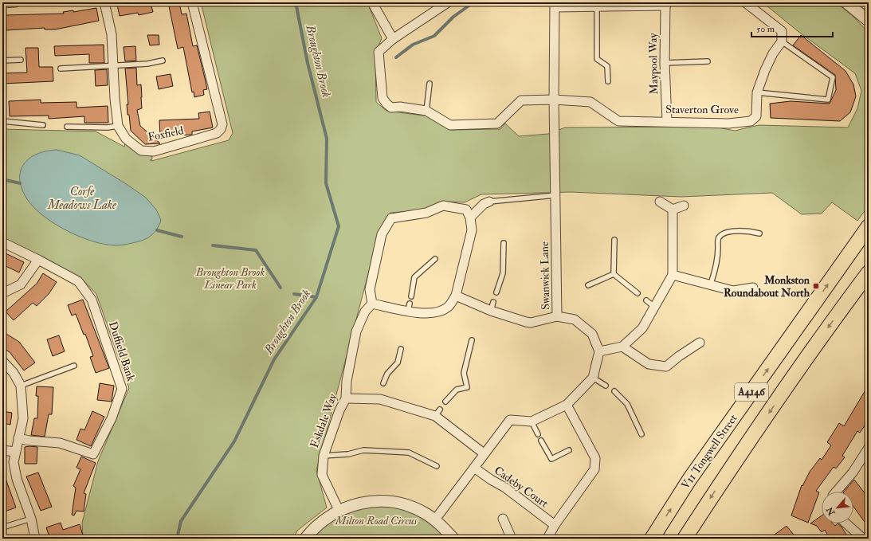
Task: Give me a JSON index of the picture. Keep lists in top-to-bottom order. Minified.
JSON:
{"streets":{"highway":["A4146","V11 Tongwell Street"],"street":["Maypool Way","Staverton Grove","Foxfield","Swanwick Lane","Duffield Bank","Eskdale Way","Cadeby Court"]},"crossings":[["Maypool Way","Staverton Grove"],["Staverton Grove","Swanwick Lane"]],"water":["Broughton Brook","Corfe Meadows Lake"],"parks":["Broughton Brook Linear Park","Milton Road Circus"],"places":{"transit":["Monkston Roundabout North"]},"scale_bar":"50 m","north":"bottom left"}
